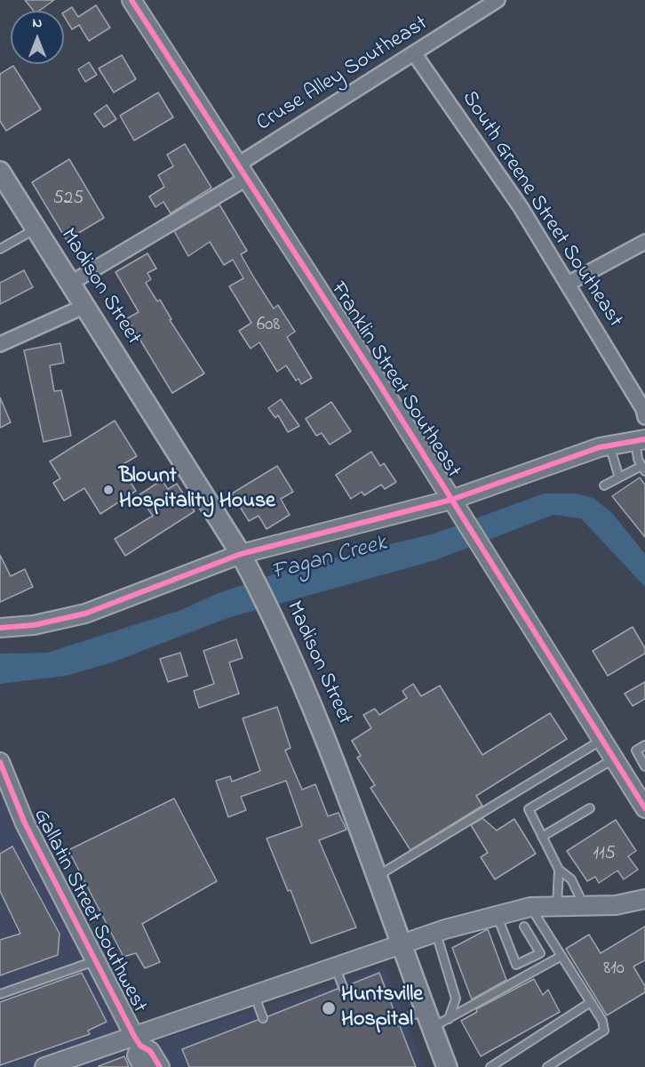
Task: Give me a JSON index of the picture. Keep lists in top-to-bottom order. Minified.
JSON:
{"streets":{"main road":["Madison Street"],"street":["Cruse Alley Southeast","South Greene Street Southeast","Franklin Street Southeast","Gallatin Street Southwest"]},"crossings":[["Cruse Alley Southeast","South Greene Street Southeast"],["Cruse Alley Southeast","Madison Street"],["Cruse Alley Southeast","Franklin Street Southeast"]],"water":["Fagan Creek"],"places":["Blount Hospitality House","Huntsville Hospital"],"house_numbers":["525","608","115","810"],"north":"top"}
